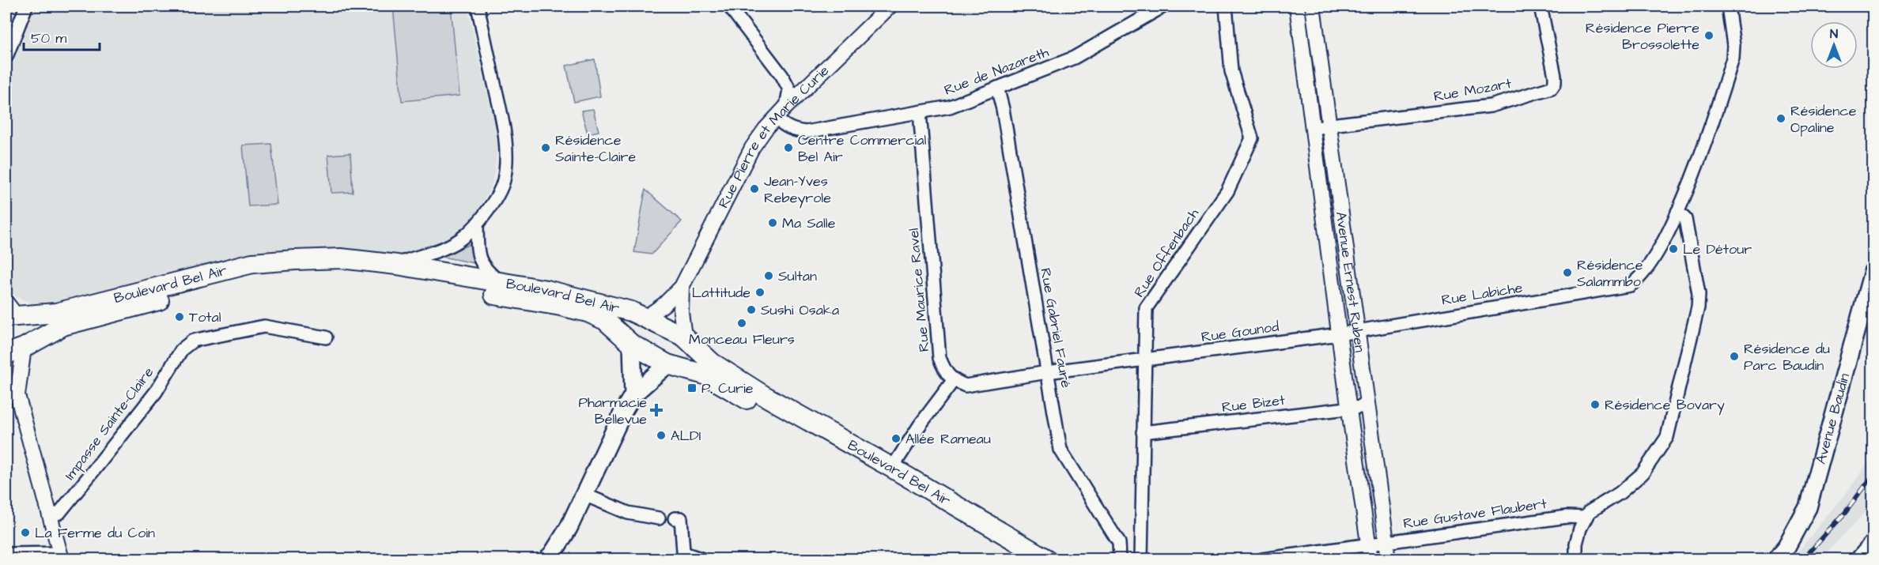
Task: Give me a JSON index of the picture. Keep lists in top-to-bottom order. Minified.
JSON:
{"streets":{"main road":["Rue Pierre et Marie Curie","Boulevard Bel Air","Avenue Baudin"],"street":["Rue de Nazareth","Rue Mozart","Rue Offenbach","Avenue Ernest Ruben","Rue Maurice Ravel","Rue Labiche","Rue Gabriel Fauré","Rue Gounod","Rue Bizet","Impasse Sainte-Claire","Rue Gustave Flaubert"]},"crossings":[["Rue de Nazareth","Rue Pierre et Marie Curie"],["Rue de Nazareth","Rue Maurice Ravel"],["Rue de Nazareth","Rue Gabriel Fauré"],["Rue Mozart","Avenue Ernest Ruben"],["Rue Pierre et Marie Curie","Boulevard Bel Air"],["Rue Offenbach","Rue Gounod"],["Rue Offenbach","Rue Bizet"],["Avenue Ernest Ruben","Rue Labiche"],["Avenue Ernest Ruben","Rue Gounod"],["Avenue Ernest Ruben","Rue Bizet"],["Avenue Ernest Ruben","Rue Gustave Flaubert"],["Rue Labiche","Rue Gounod"]],"places":{"other":["Résidence Pierre Brossolette","Résidence Opaline","Résidence Sainte-Claire","Centre Commercial Bel Air","Jean-Yves Rebeyrole","Ma Salle","Le Détour","Résidence Salammbo","Sultan","Lattitude","Sushi Osaka","Total","Monceau Fleurs","Résidence du Parc Baudin","Résidence Bovary","ALDI","Allée Rameau","La Ferme du Coin"],"transit":["P. Curie"],"health":["Pharmacie Bellevue"]},"scale_bar":"50 m","north":"top"}
